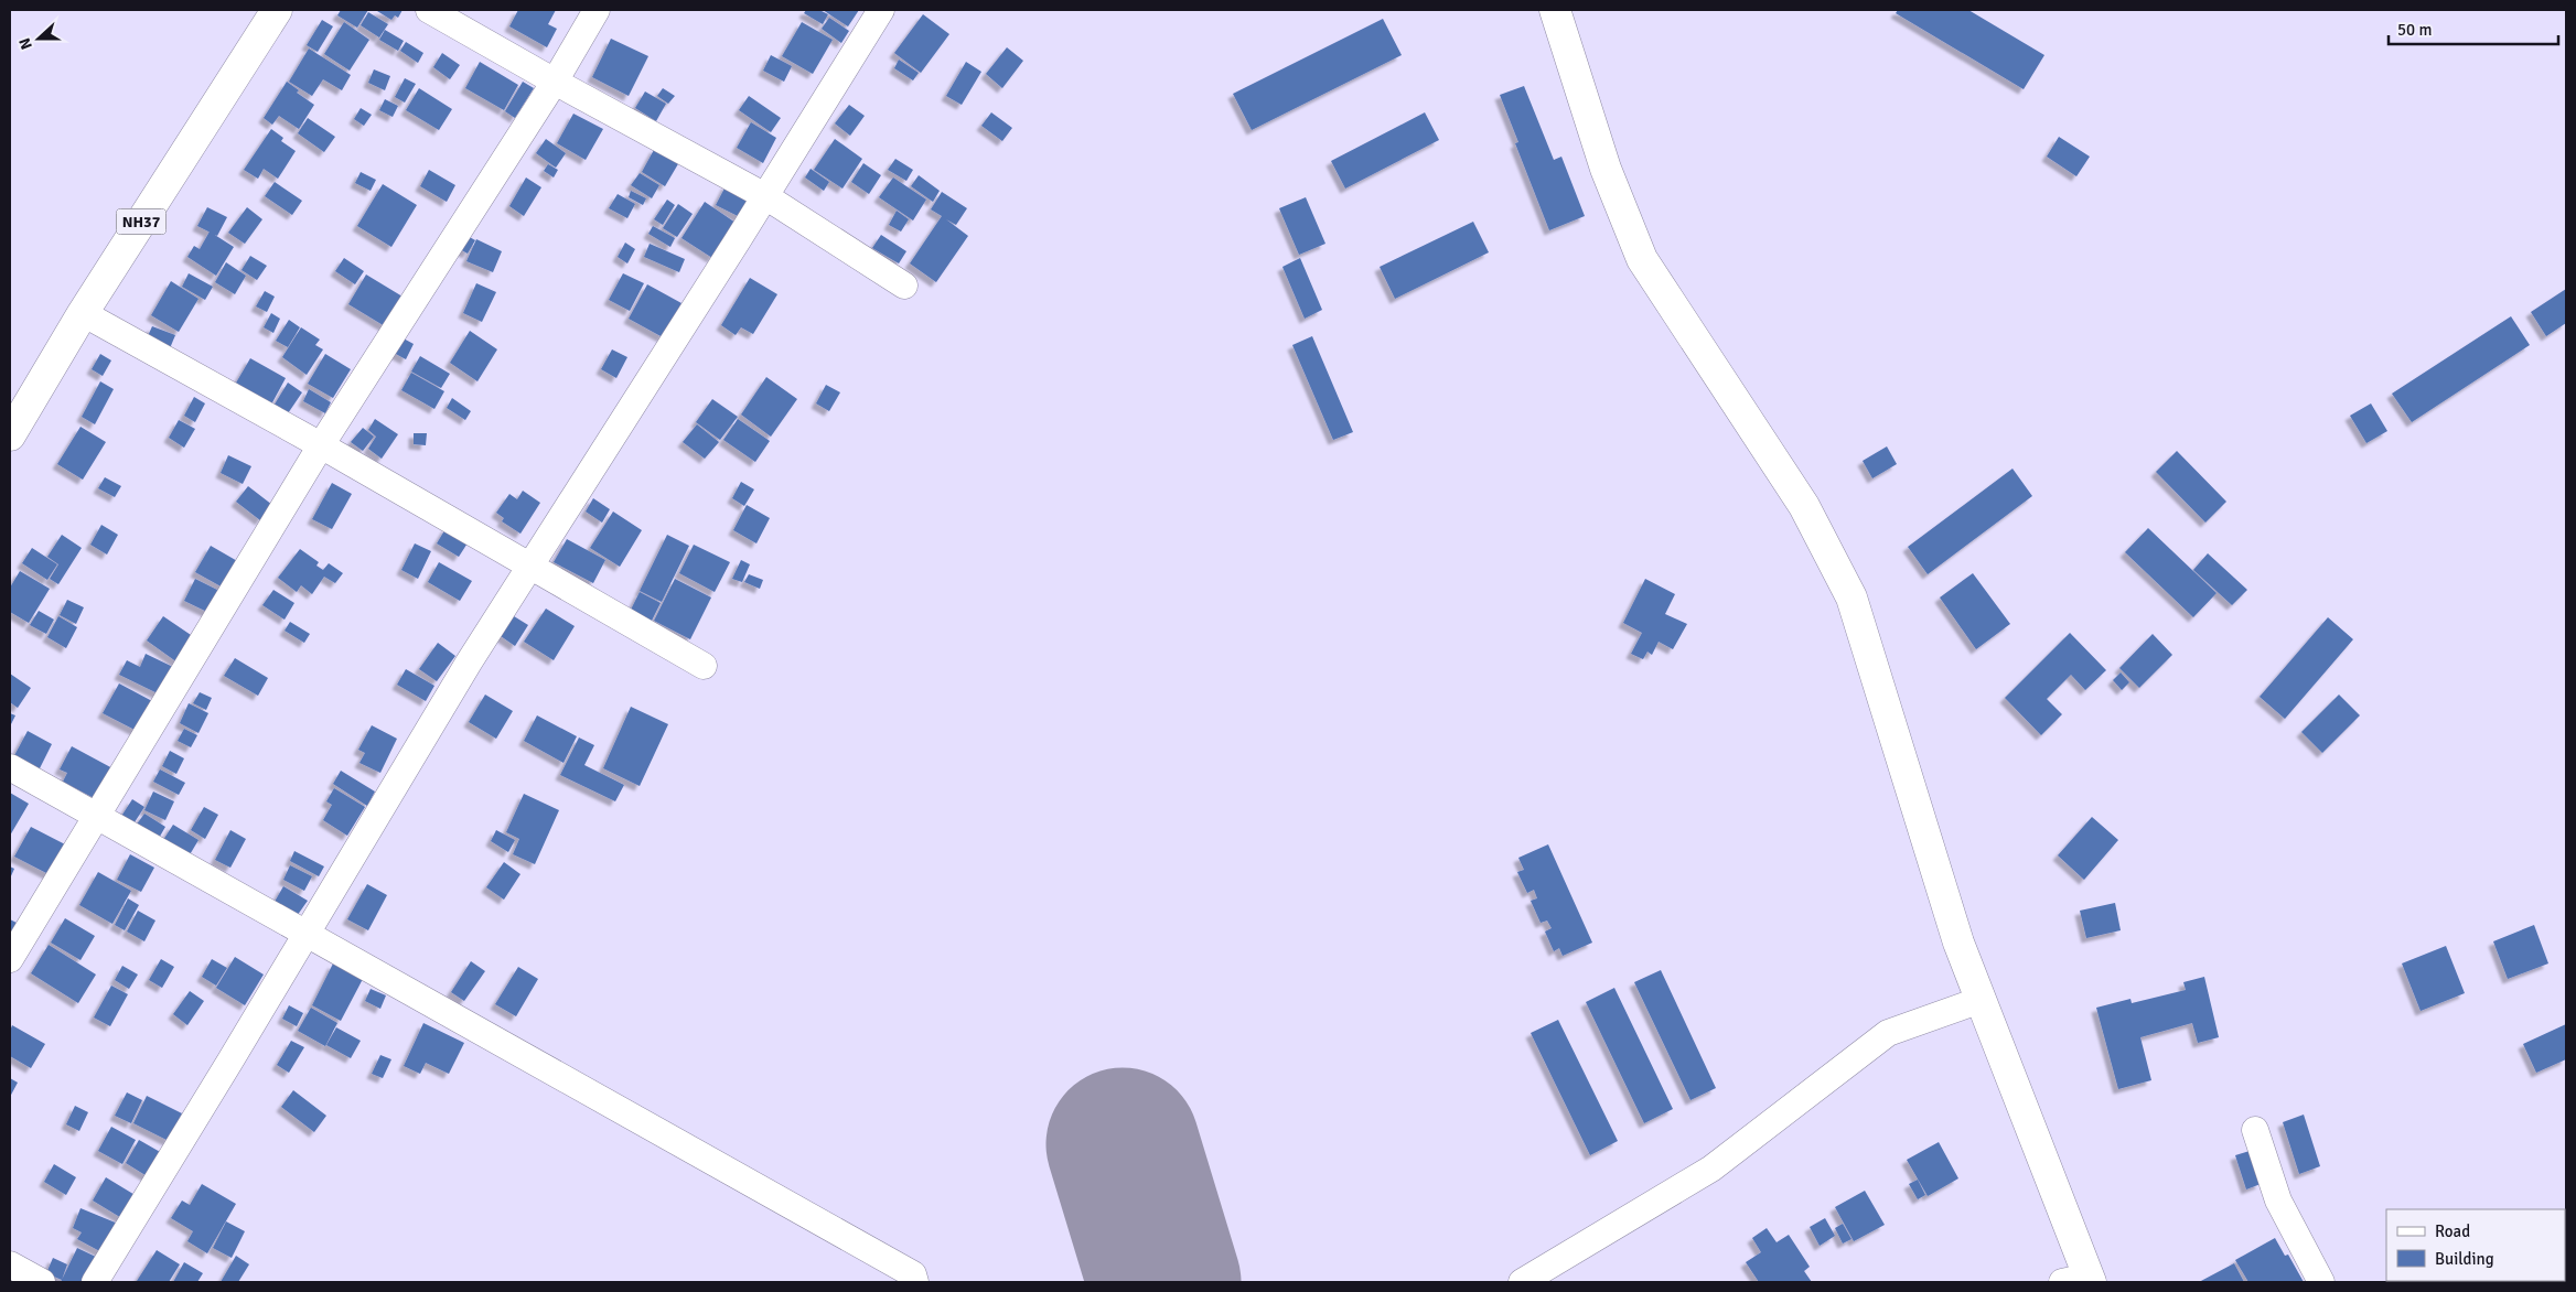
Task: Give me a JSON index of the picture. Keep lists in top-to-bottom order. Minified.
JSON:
{"streets":{"main road":["NH37"]},"legend":["Road","Building"],"scale_bar":"50 m","north":"left"}
